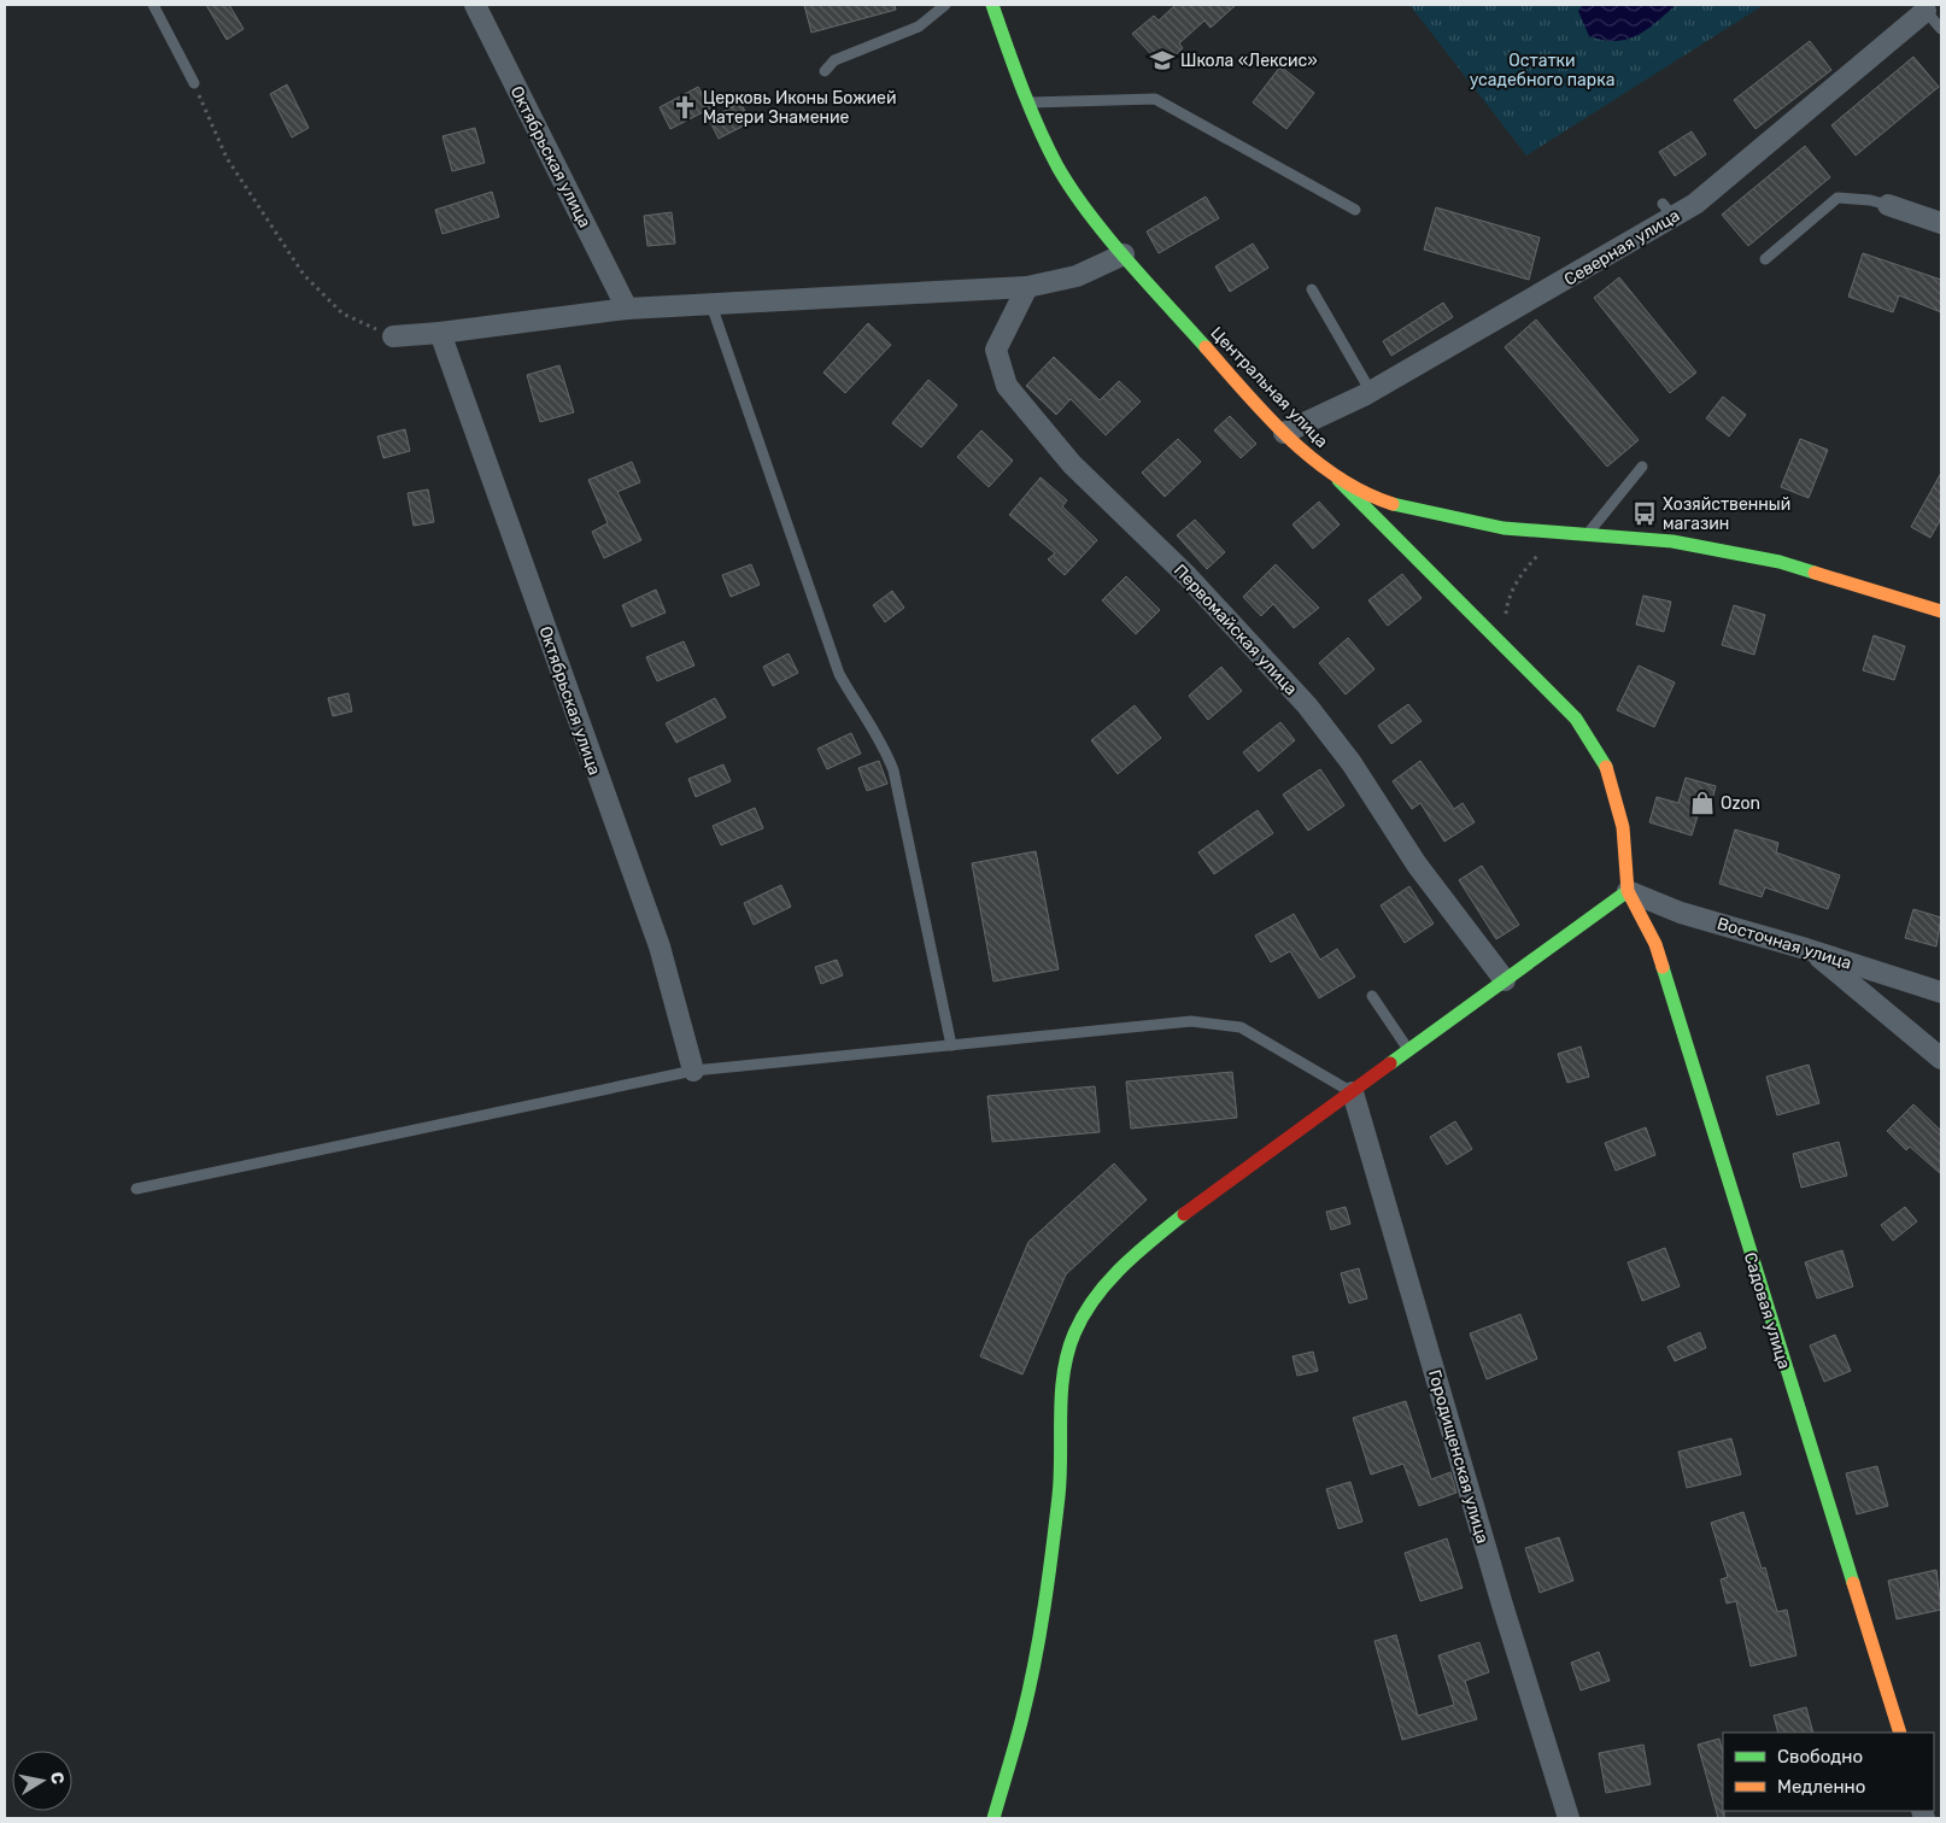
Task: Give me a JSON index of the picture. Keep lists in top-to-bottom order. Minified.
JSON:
{"streets":{"street":["Октябрьская улица","Северная улица","Центральная улица","Первомайская улица","Восточная улица","Садовая улица","Городищенская улица"]},"crossings":[["Северная улица","Центральная улица"],["Восточная улица","Садовая улица"]],"parks":["Остатки усадебного парка"],"places":{"school or university":["Школа «Лексис»"],"church":["Церковь Иконы Божией Матери Знамение"],"bus stop":["Хозяйственный магазин"],"shop":["Ozon"]},"legend":["Свободно","Медленно"],"north":"right"}
